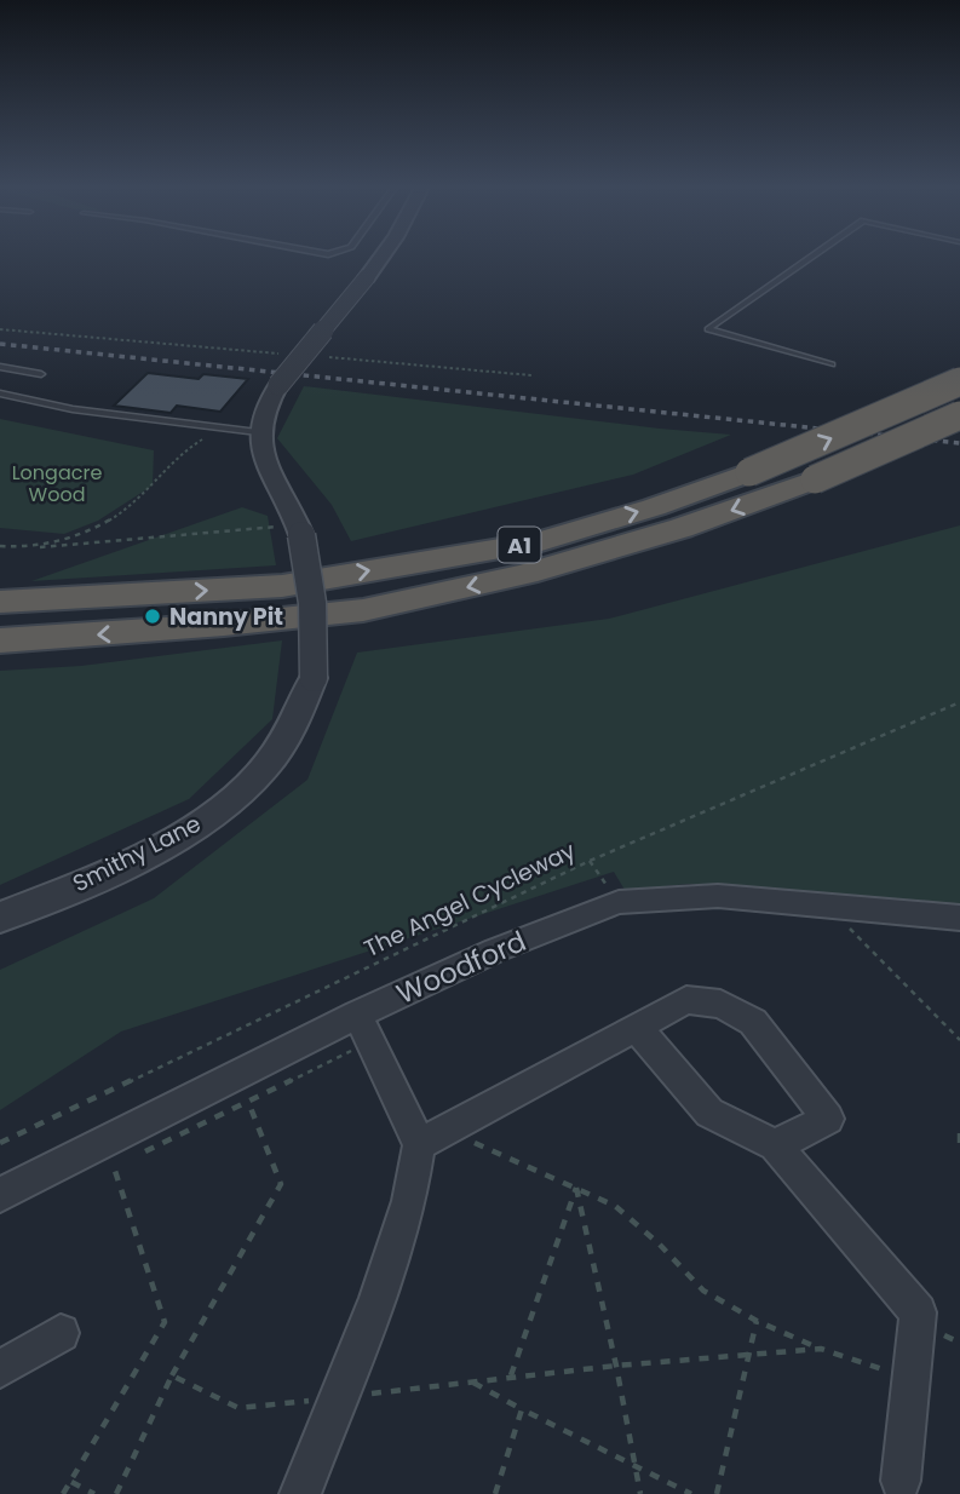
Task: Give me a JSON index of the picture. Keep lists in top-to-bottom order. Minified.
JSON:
{"streets":{"highway":["A1"],"street":["Smithy Lane","Woodford"],"path":["The Angel Cycleway"]},"parks":["Longacre Wood"],"places":["Nanny Pit"]}
